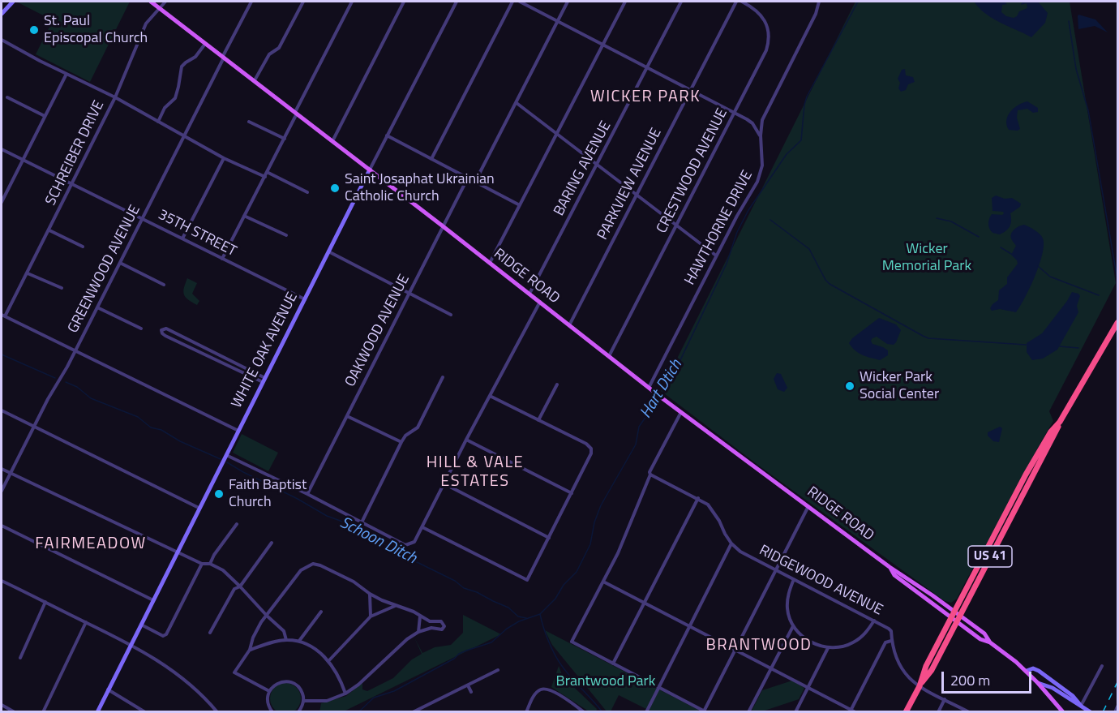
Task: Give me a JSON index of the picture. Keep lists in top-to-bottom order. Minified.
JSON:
{"streets":{"highway":["US 41"],"main road":["RIDGE ROAD"],"street":["SCHREIBER DRIVE","BARING AVENUE","CRESTWOOD AVENUE","PARKVIEW AVENUE","HAWTHORNE DRIVE","35TH STREET","GREENWOOD AVENUE","OAKWOOD AVENUE","WHITE OAK AVENUE","RIDGEWOOD AVENUE"]},"crossings":[["SCHREIBER DRIVE","35TH STREET"],["SCHREIBER DRIVE","RIDGE ROAD"],["BARING AVENUE","RIDGE ROAD"],["CRESTWOOD AVENUE","RIDGE ROAD"],["PARKVIEW AVENUE","RIDGE ROAD"],["HAWTHORNE DRIVE","RIDGE ROAD"],["35TH STREET","GREENWOOD AVENUE"],["35TH STREET","WHITE OAK AVENUE"],["GREENWOOD AVENUE","RIDGE ROAD"],["RIDGE ROAD","OAKWOOD AVENUE"],["RIDGE ROAD","WHITE OAK AVENUE"],["RIDGE ROAD","US 41"],["US 41","RIDGEWOOD AVENUE"]],"districts":["WICKER PARK","HILL & VALE ESTATES","FAIRMEADOW","BRANTWOOD"],"water":["Hart Dtich","Schoon Ditch"],"parks":["Wicker Memorial Park","Brantwood Park"],"places":["St. Paul Episcopal Church","Saint Josaphat Ukrainian Catholic Church","Wicker Park Social Center","Faith Baptist Church"],"scale_bar":"200 m"}
